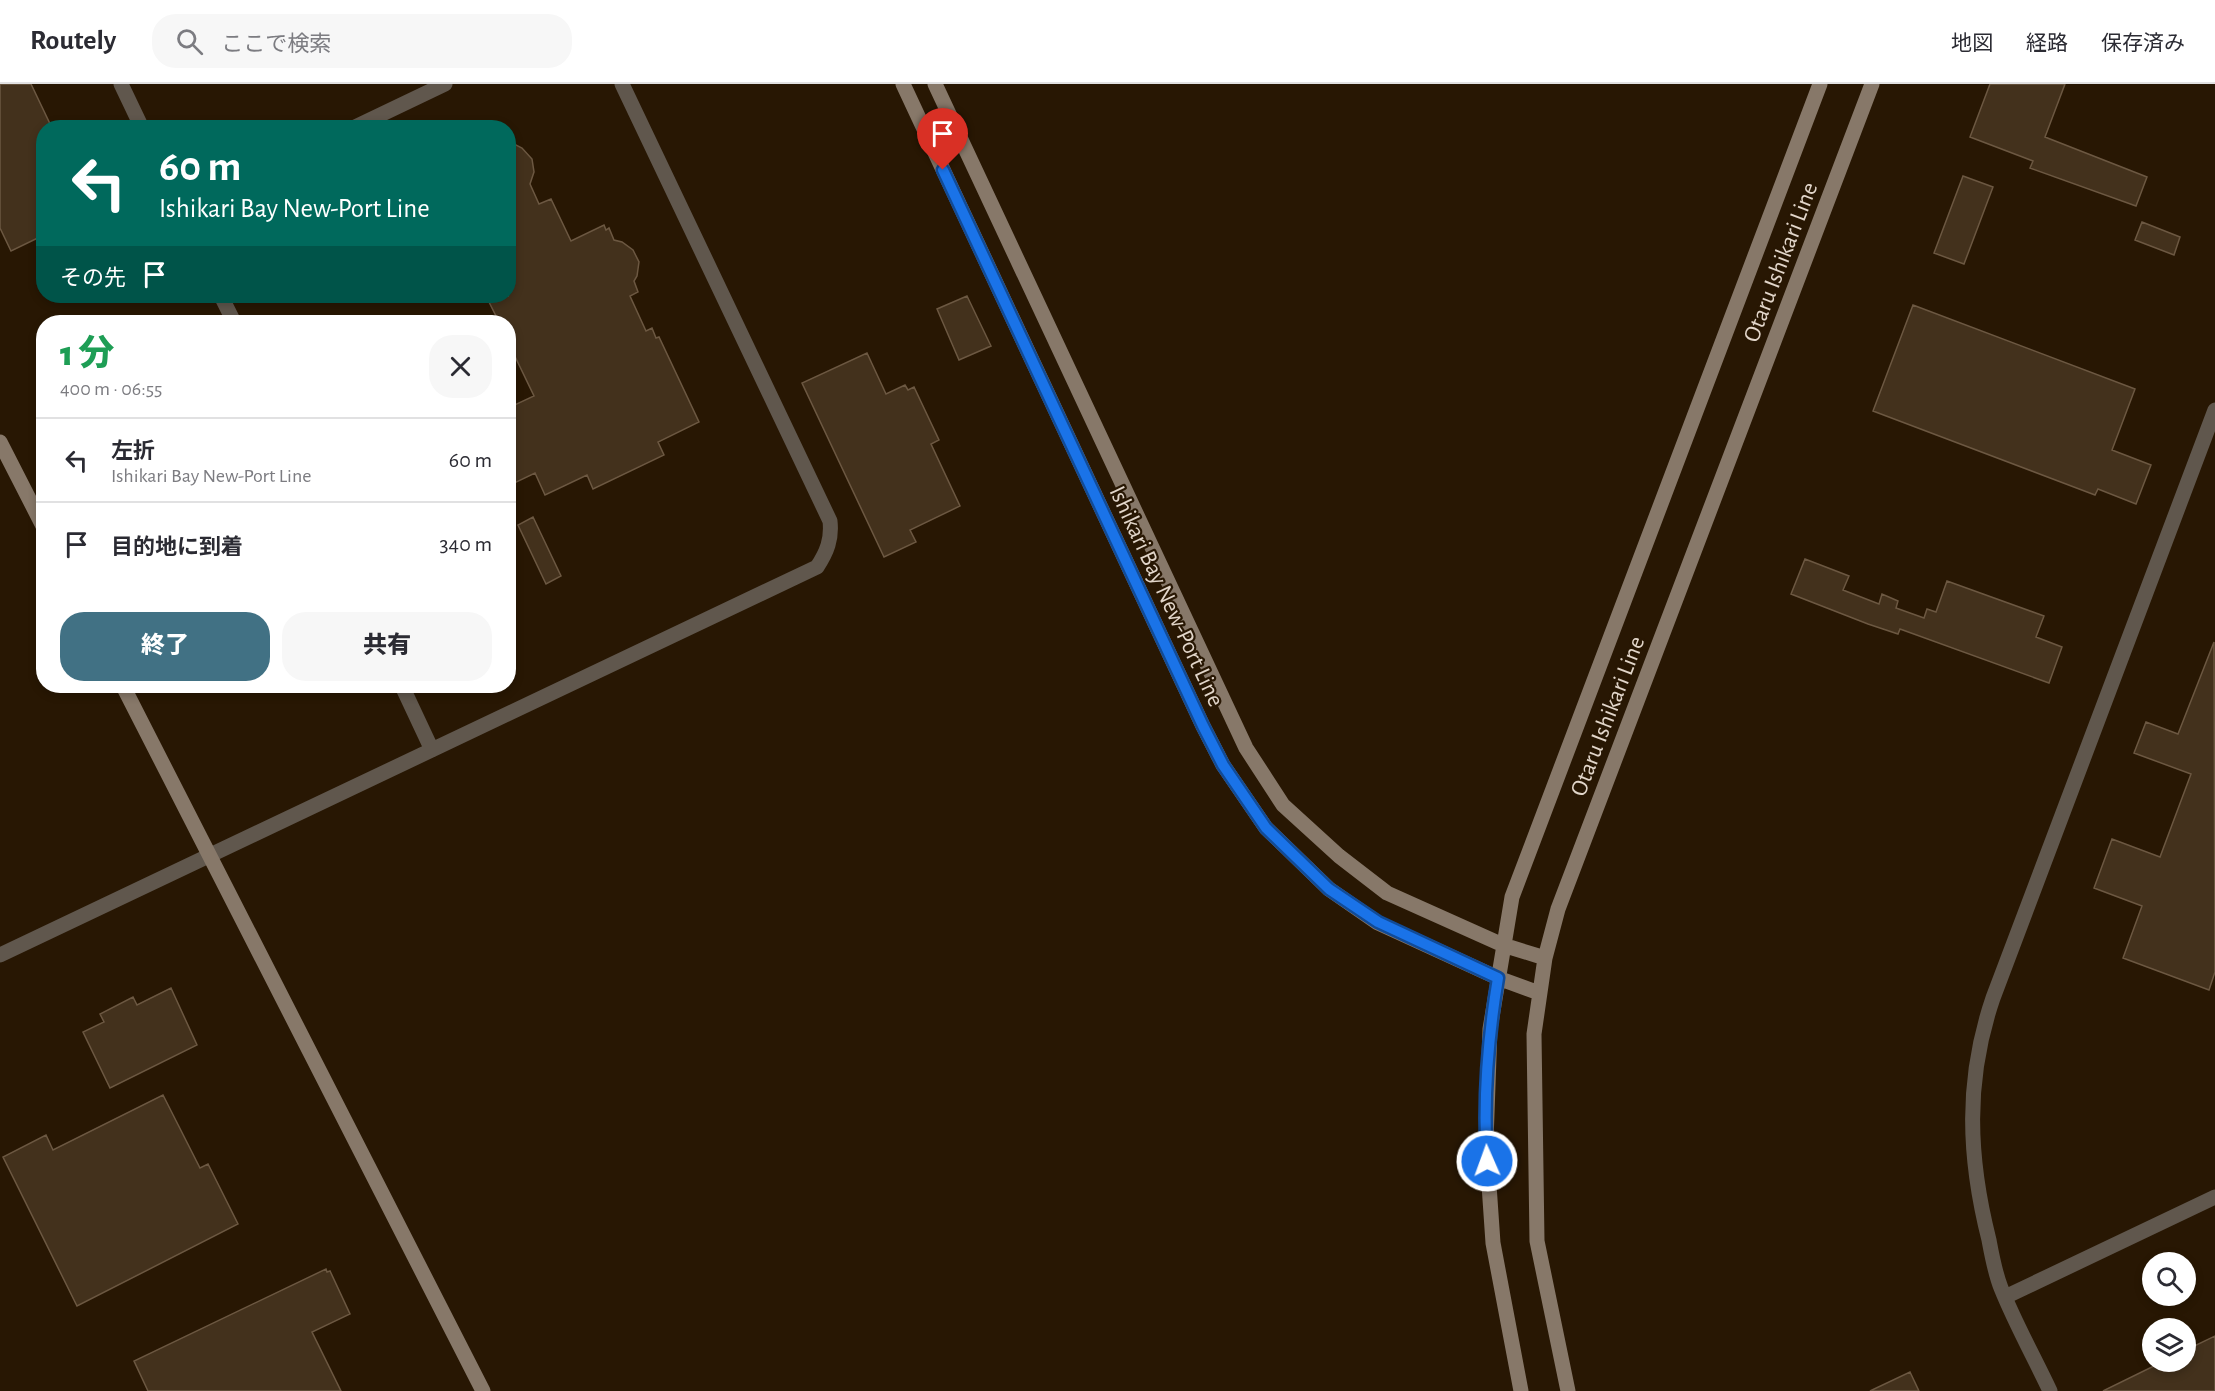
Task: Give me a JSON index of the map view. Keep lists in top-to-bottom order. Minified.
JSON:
{"streets":{"main road":["Otaru Ishikari Line","Ishikari Bay New-Port Line"]},"crossings":[["Otaru Ishikari Line","Ishikari Bay New-Port Line"]],"page":{"header":"Routely","search":"ここで検索","nav":["地図","経路","保存済み"],"turn":["60 m","Ishikari Bay New-Port Line"],"then":"その先","heading":["1 分","400 m · 06:55"],"list":[{"name":"左折","note":"Ishikari Bay New-Port Line","value":"60 m"},{"name":"目的地に到着","value":"340 m"}],"buttons":["終了","共有"]}}
